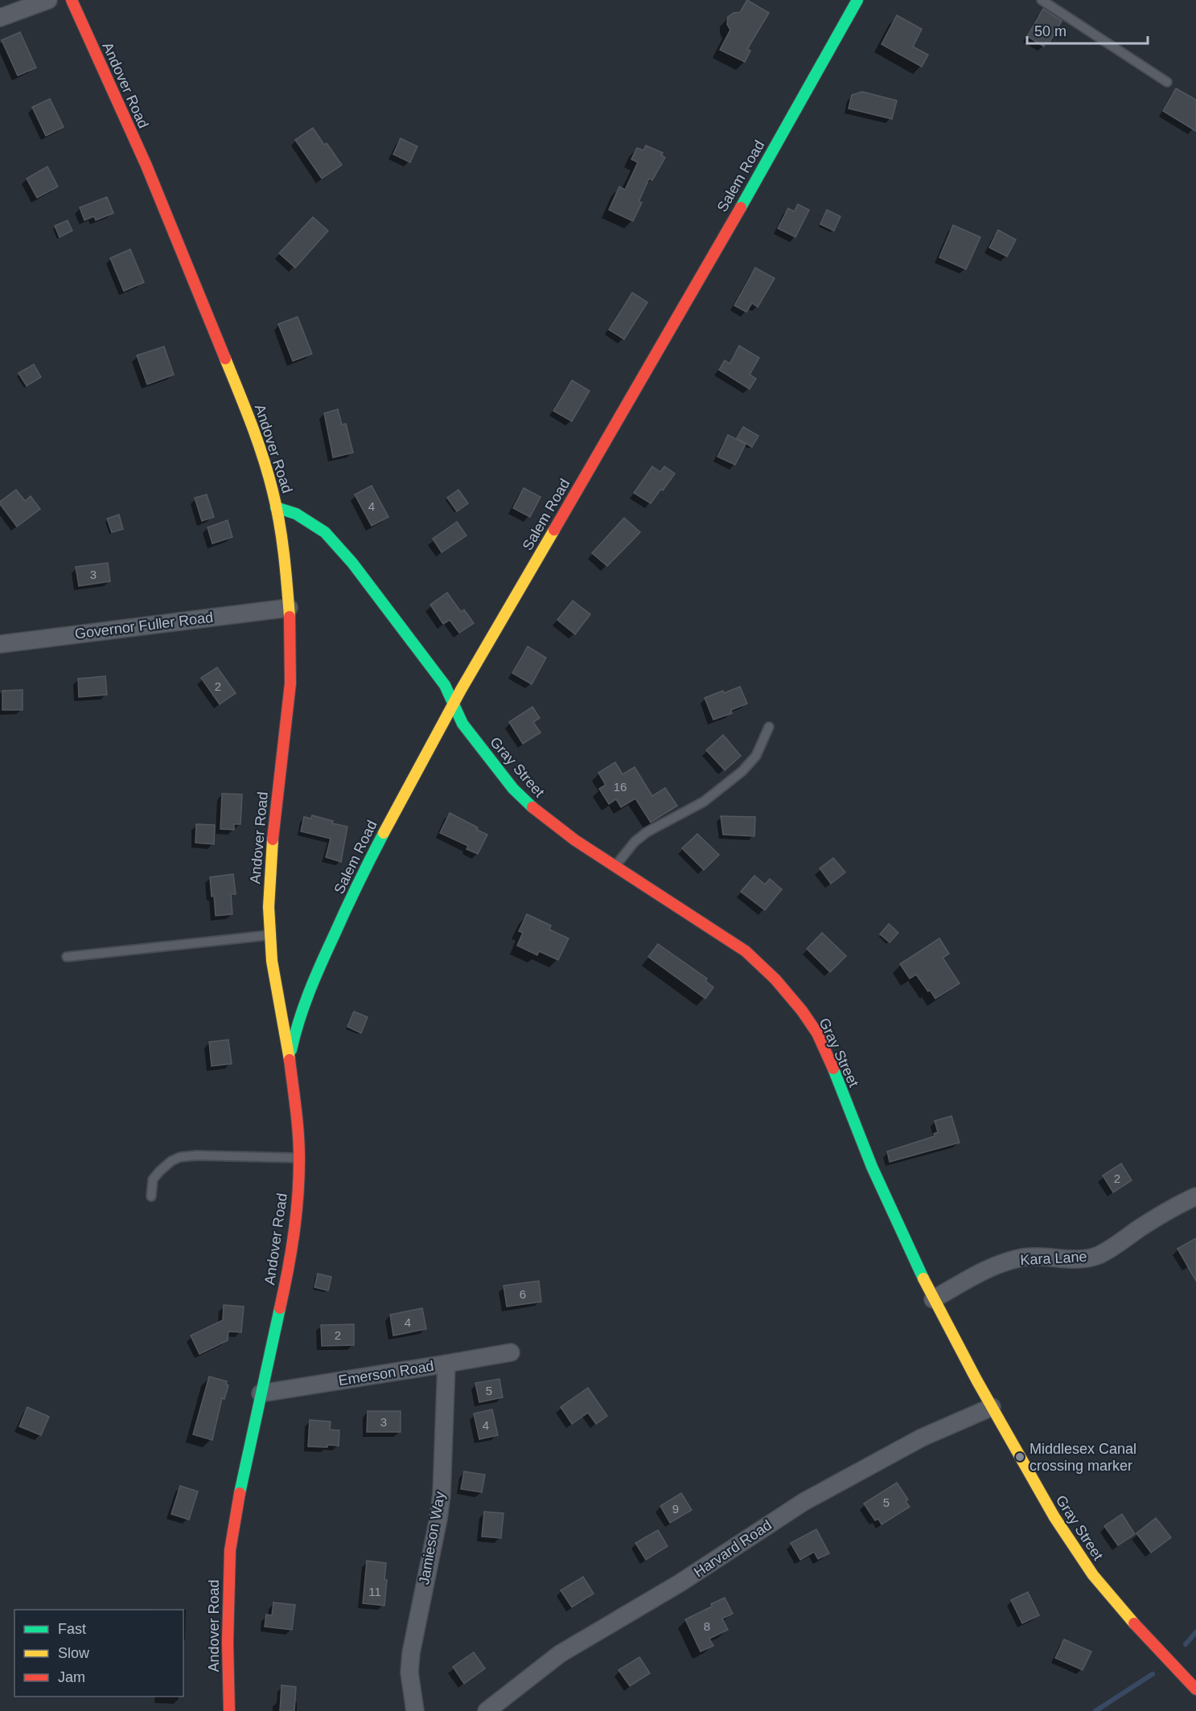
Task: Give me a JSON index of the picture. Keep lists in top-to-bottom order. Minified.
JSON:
{"streets":{"main road":["Andover Road","Salem Road","Gray Street"],"street":["Governor Fuller Road","Kara Lane","Emerson Road","Jamieson Way","Harvard Road"]},"crossings":[["Andover Road","Salem Road"],["Andover Road","Governor Fuller Road"],["Andover Road","Gray Street"],["Andover Road","Emerson Road"],["Salem Road","Gray Street"],["Gray Street","Kara Lane"],["Gray Street","Harvard Road"],["Emerson Road","Jamieson Way"]],"places":["Middlesex Canal crossing marker"],"house_numbers":["4","3","2","16","2","6","4","2","5","3","4","5","9","11","8"],"legend":["Fast","Slow","Jam"],"scale_bar":"50 m"}
